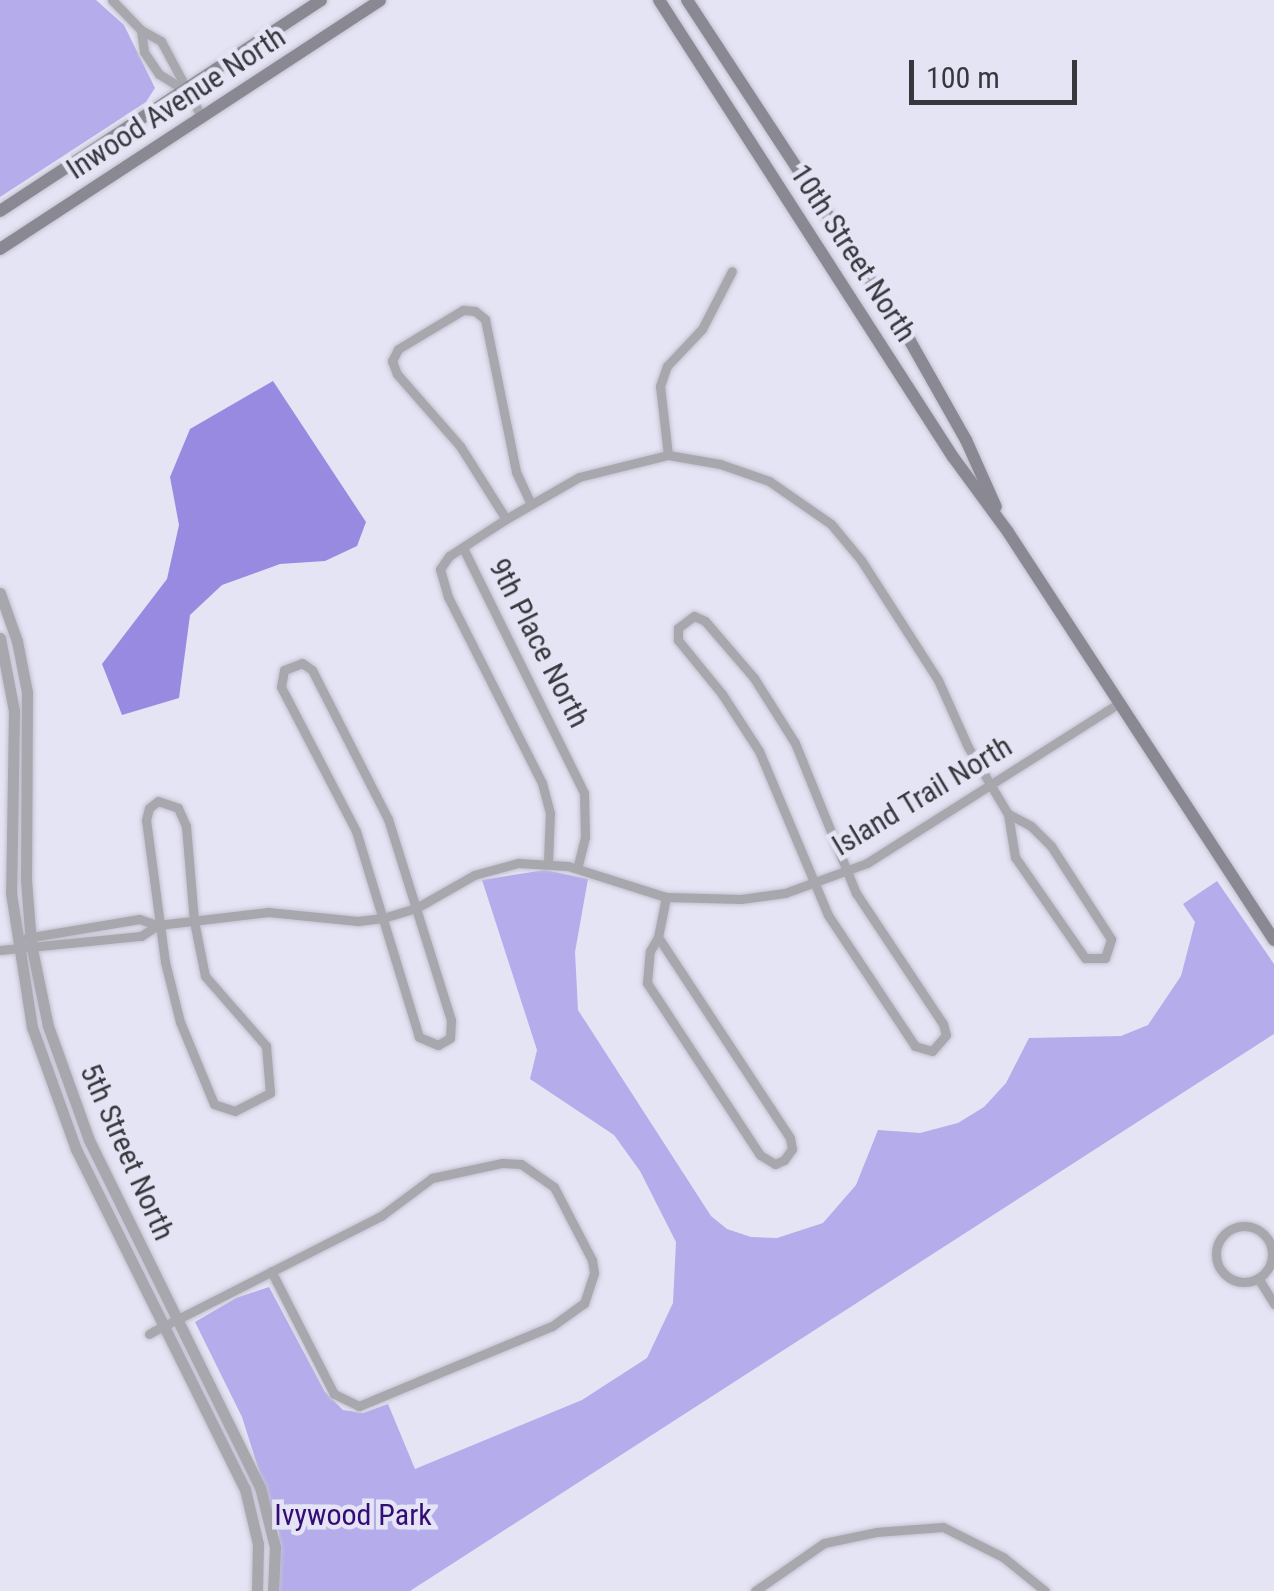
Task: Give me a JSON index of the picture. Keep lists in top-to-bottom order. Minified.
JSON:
{"streets":{"main road":["Inwood Avenue North","10th Street North"],"street":["9th Place North","Island Trail North","5th Street North"]},"crossings":[["10th Street North","Island Trail North"],["9th Place North","Island Trail North"],["Island Trail North","5th Street North"]],"parks":["Ivywood Park"],"scale_bar":"100 m"}
